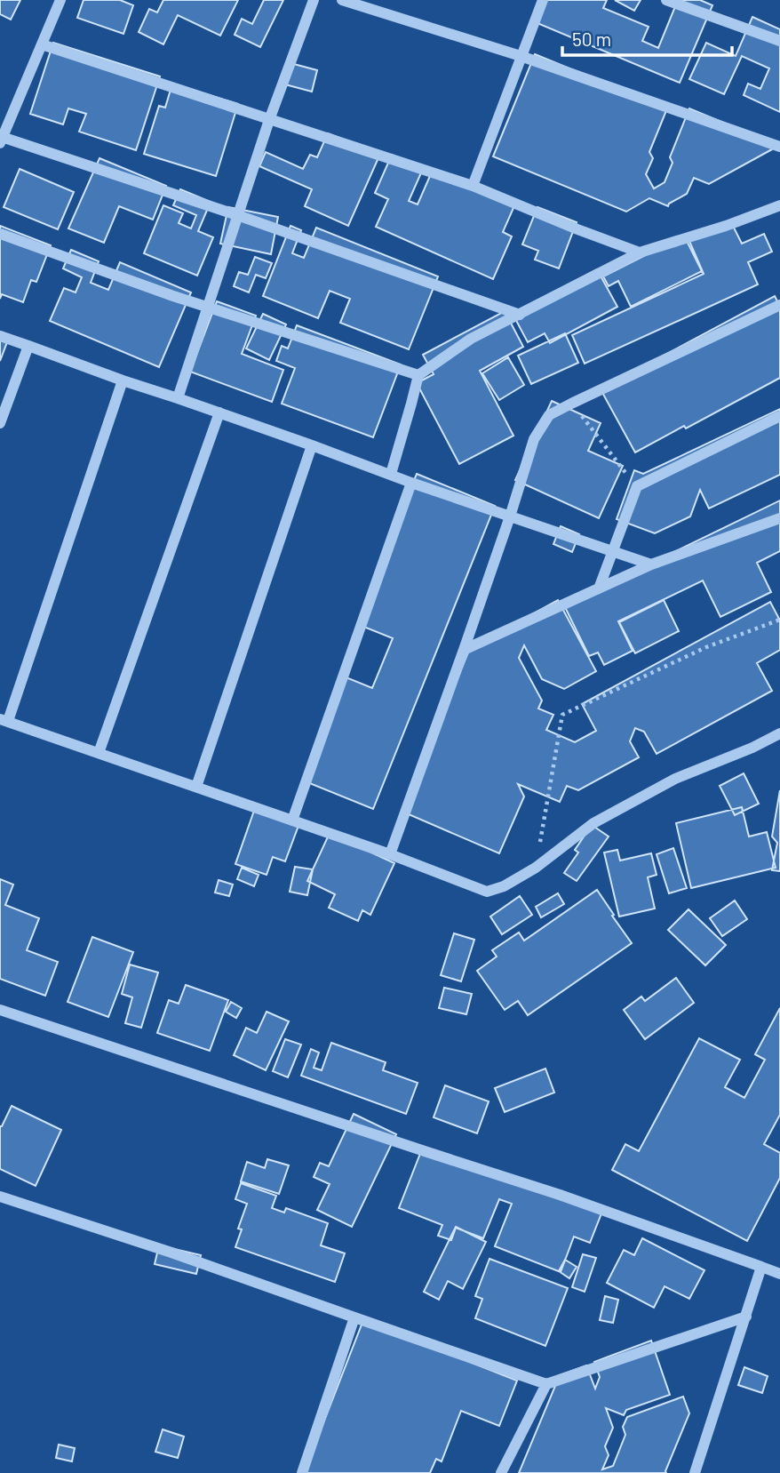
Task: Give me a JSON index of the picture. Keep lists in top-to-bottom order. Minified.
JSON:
{"scale_bar":"50 m"}
